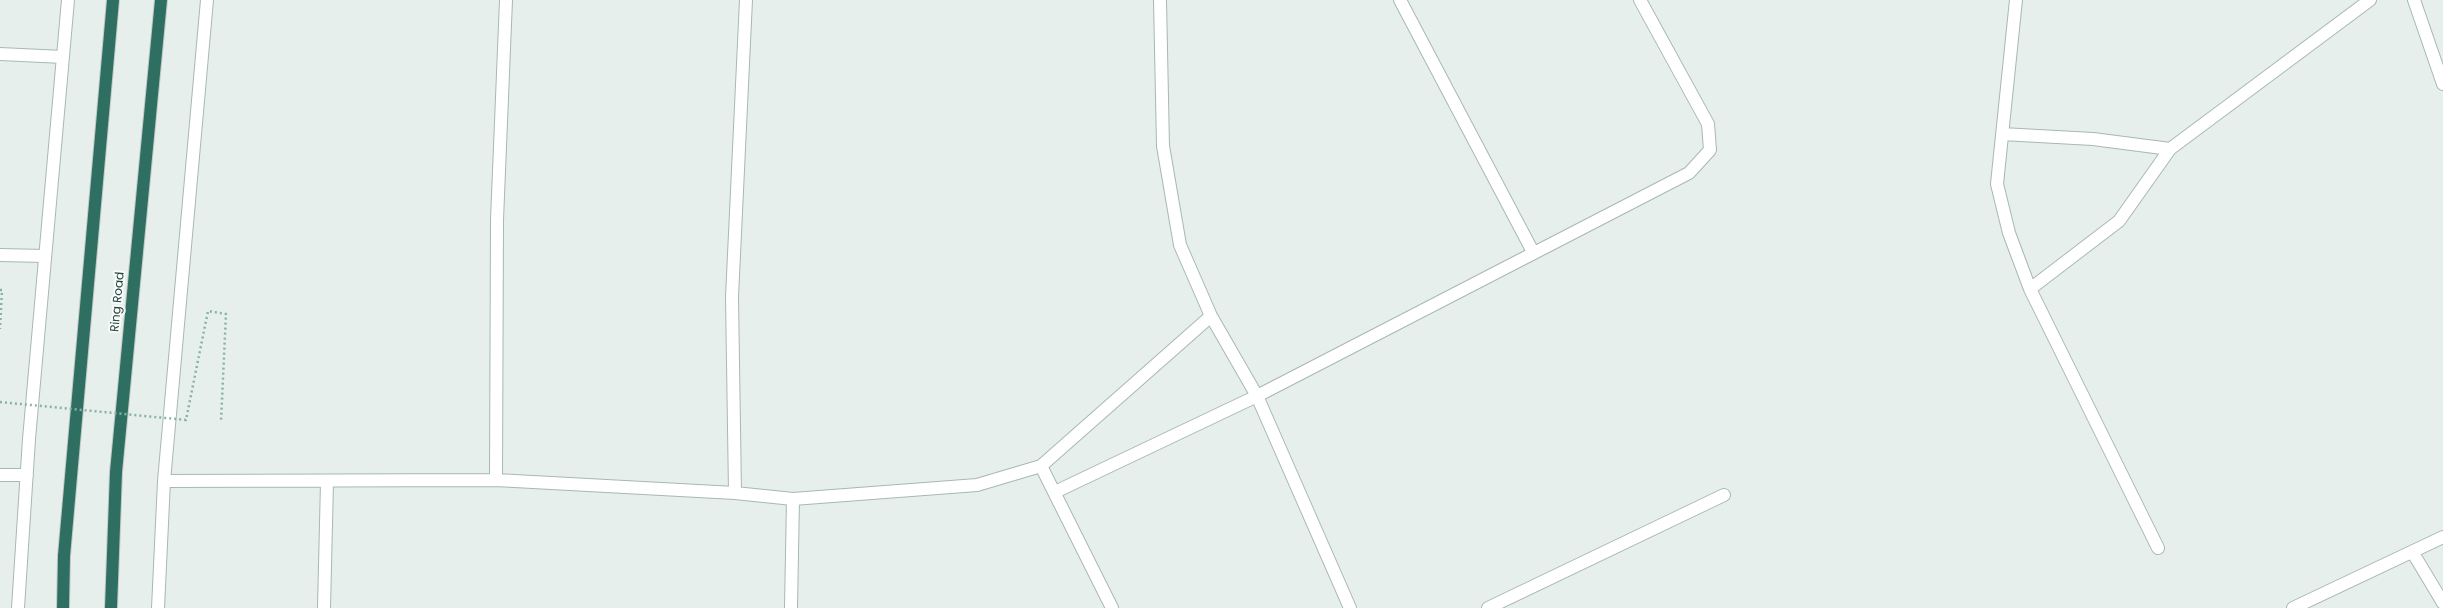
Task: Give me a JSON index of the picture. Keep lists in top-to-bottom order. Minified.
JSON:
{"streets":{"highway":["Ring Road"]}}
